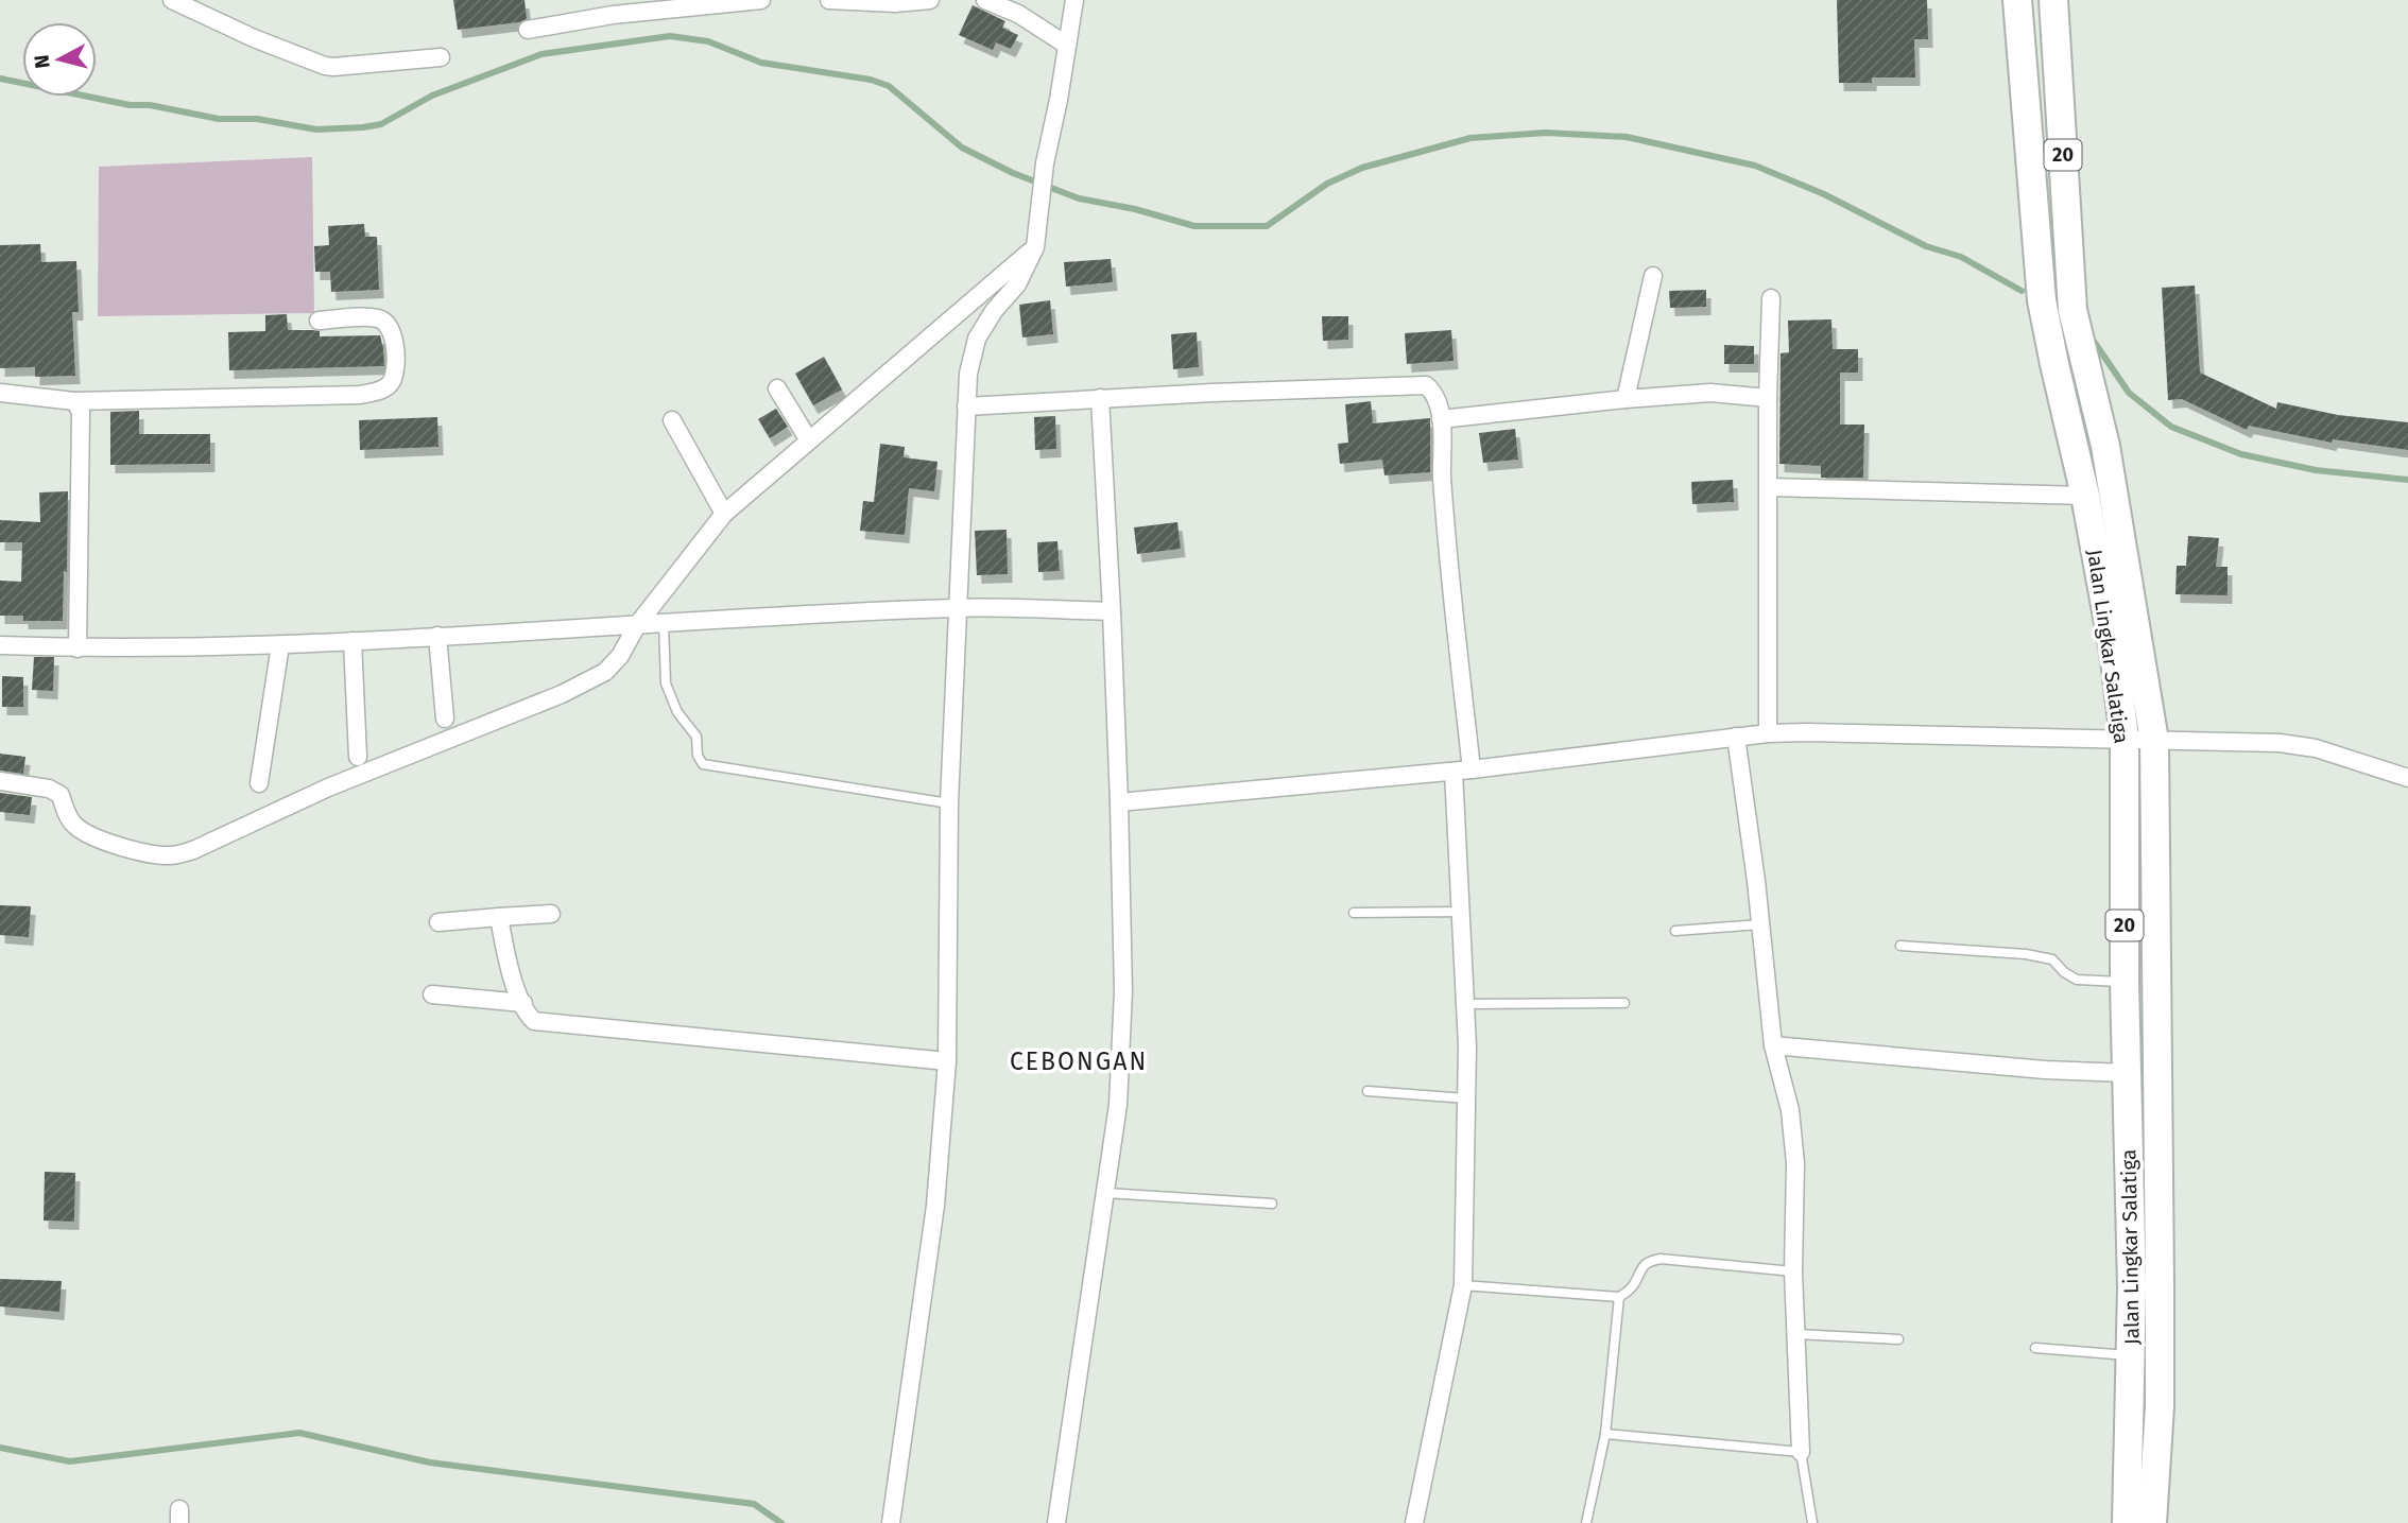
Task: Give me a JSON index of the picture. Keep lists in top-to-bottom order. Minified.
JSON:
{"streets":{"highway":["20","Jalan Lingkar Salatiga"]},"districts":["CEBONGAN"],"north":"left"}
